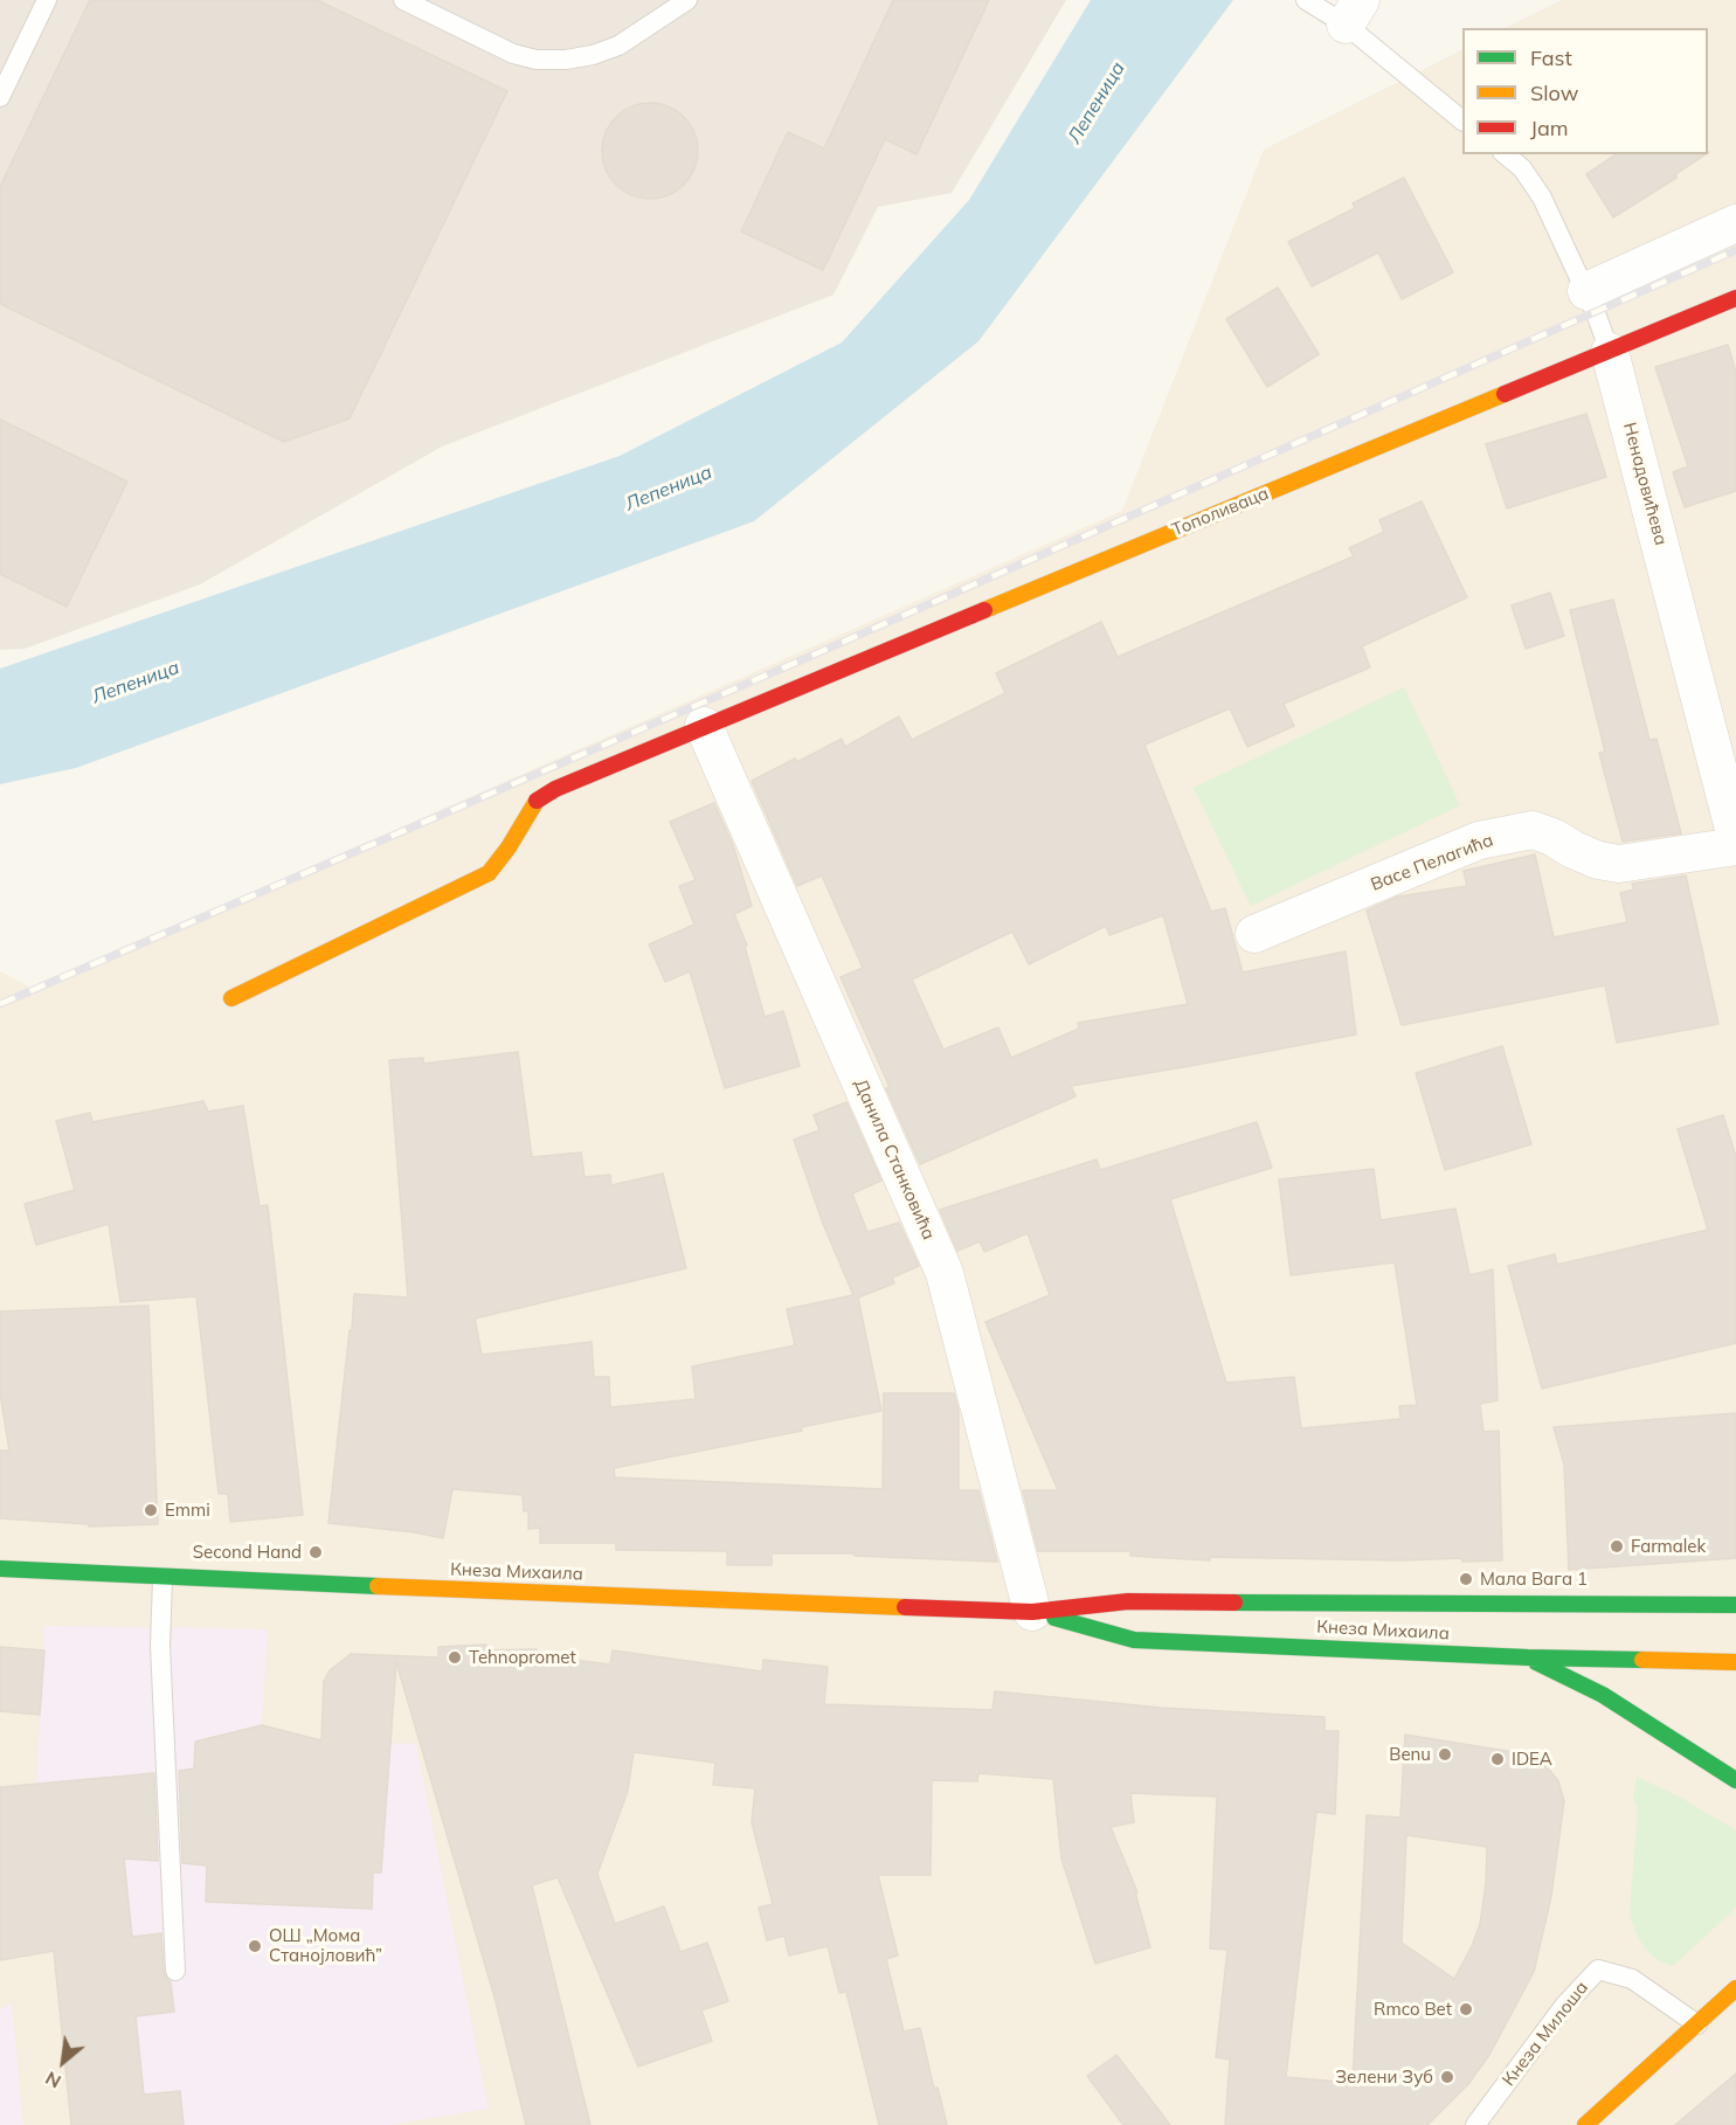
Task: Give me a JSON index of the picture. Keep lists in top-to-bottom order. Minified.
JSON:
{"streets":{"main road":["Тополиваца","Кнеза Михаила"],"street":["Ненадовићева","Васе Пелагића","Данила Станковића"],"lane":["Кнеза Милоша"]},"crossings":[["Ненадовићева","Тополиваца"],["Тополиваца","Данила Станковића"],["Данила Станковића","Кнеза Михаила"]],"water":["Лепеница"],"places":["Emmi","Farmalek","Second Hand","Мала Вага 1","Tehnopromet","Benu","IDEA","ОШ „Мома Станојловић”","Rmco Bet","Зелени Зуб"],"legend":["Fast","Slow","Jam"],"north":"bottom left"}
